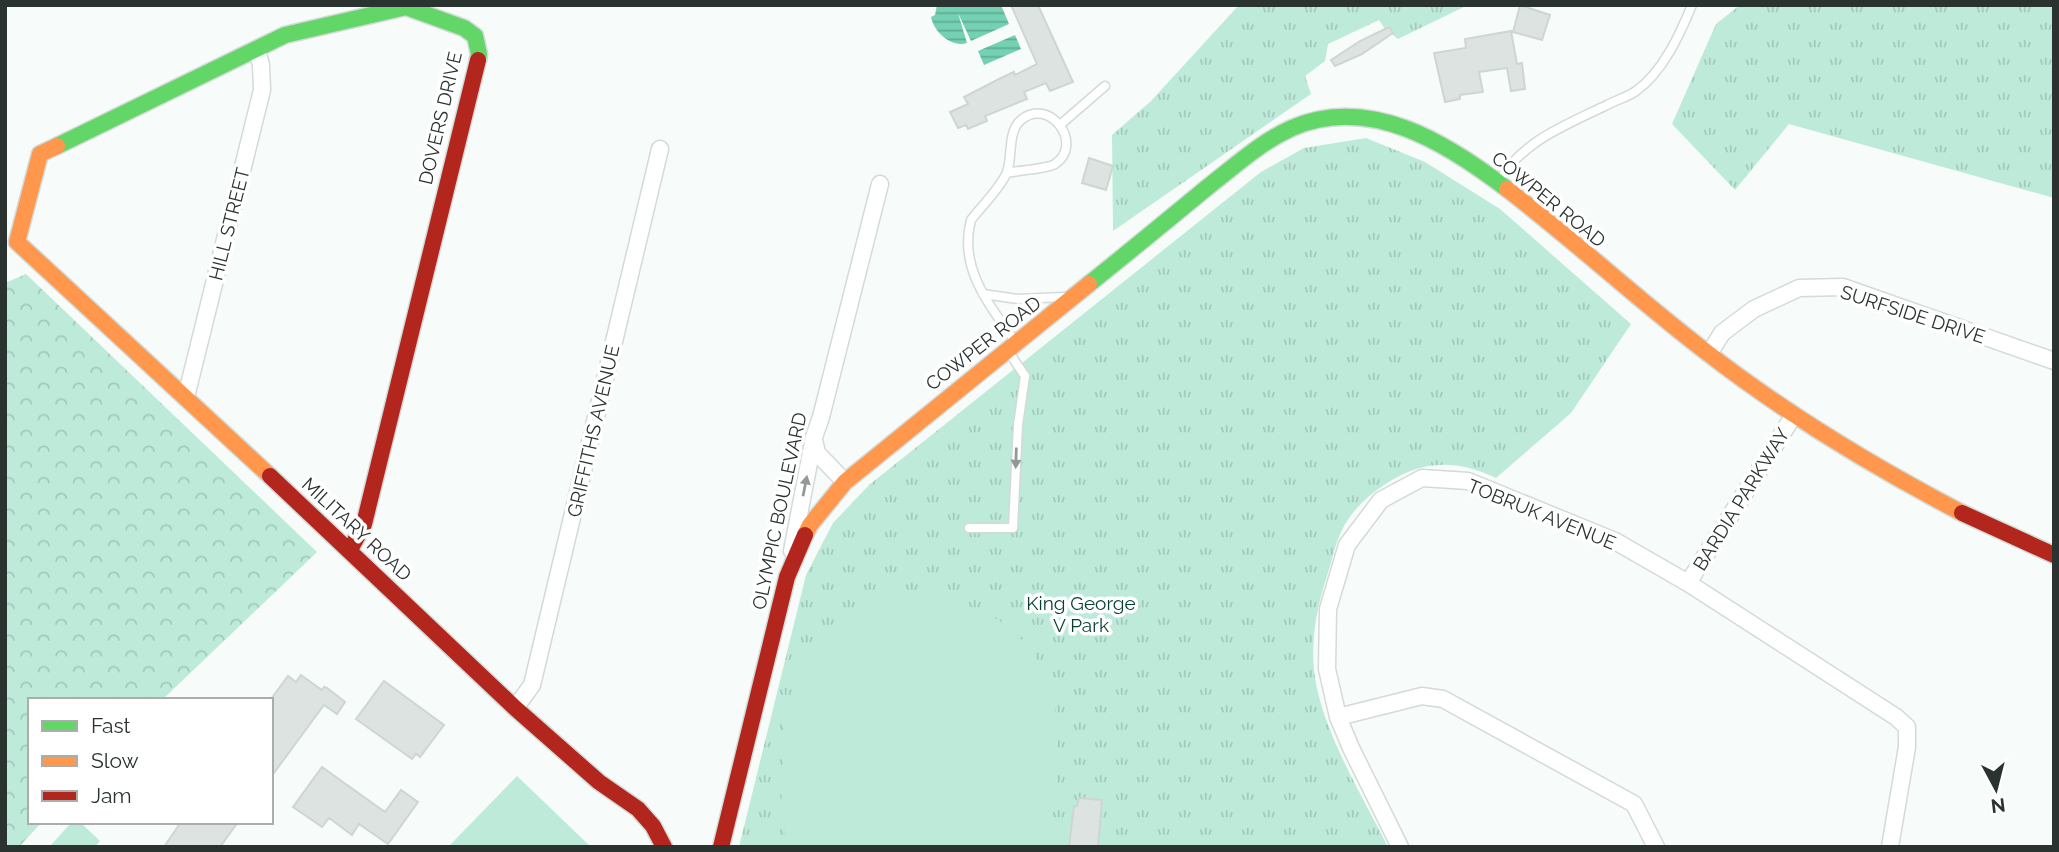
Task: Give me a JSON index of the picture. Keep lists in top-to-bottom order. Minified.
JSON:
{"streets":{"street":["DOVERS DRIVE","COWPER ROAD","HILL STREET","SURFSIDE DRIVE","GRIFFITHS AVENUE","BARDIA PARKWAY","OLYMPIC BOULEVARD","TOBRUK AVENUE","MILITARY ROAD"]},"crossings":[["DOVERS DRIVE","HILL STREET"],["DOVERS DRIVE","MILITARY ROAD"],["COWPER ROAD","SURFSIDE DRIVE"],["COWPER ROAD","BARDIA PARKWAY"],["COWPER ROAD","OLYMPIC BOULEVARD"],["HILL STREET","MILITARY ROAD"],["GRIFFITHS AVENUE","MILITARY ROAD"],["BARDIA PARKWAY","TOBRUK AVENUE"]],"parks":["King George V Park"],"legend":["Fast","Slow","Jam"],"north":"bottom"}
